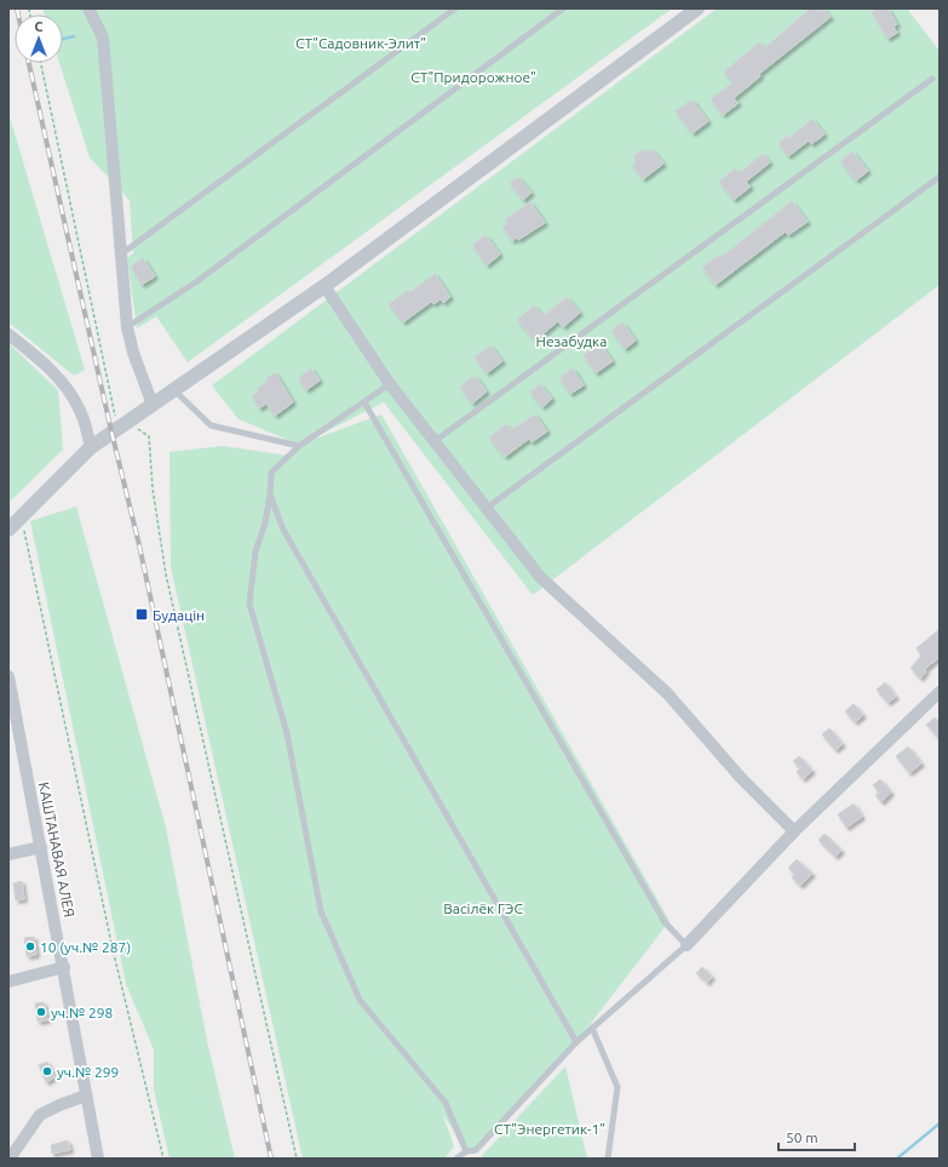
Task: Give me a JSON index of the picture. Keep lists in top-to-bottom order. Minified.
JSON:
{"streets":{"street":["КАШТАНАВАЯ АЛЕЯ"]},"parks":["СТ\"Садовник-Элит\"","СТ\"Придорожное\"","Незабудка","Васілёк ГЭС","СТ\"Энергетик-1\""],"places":{"transit":["Будацін"],"other":["10 (уч.№ 287)","уч.№ 298","уч.№ 299"]},"scale_bar":"50 m","north":"top"}
